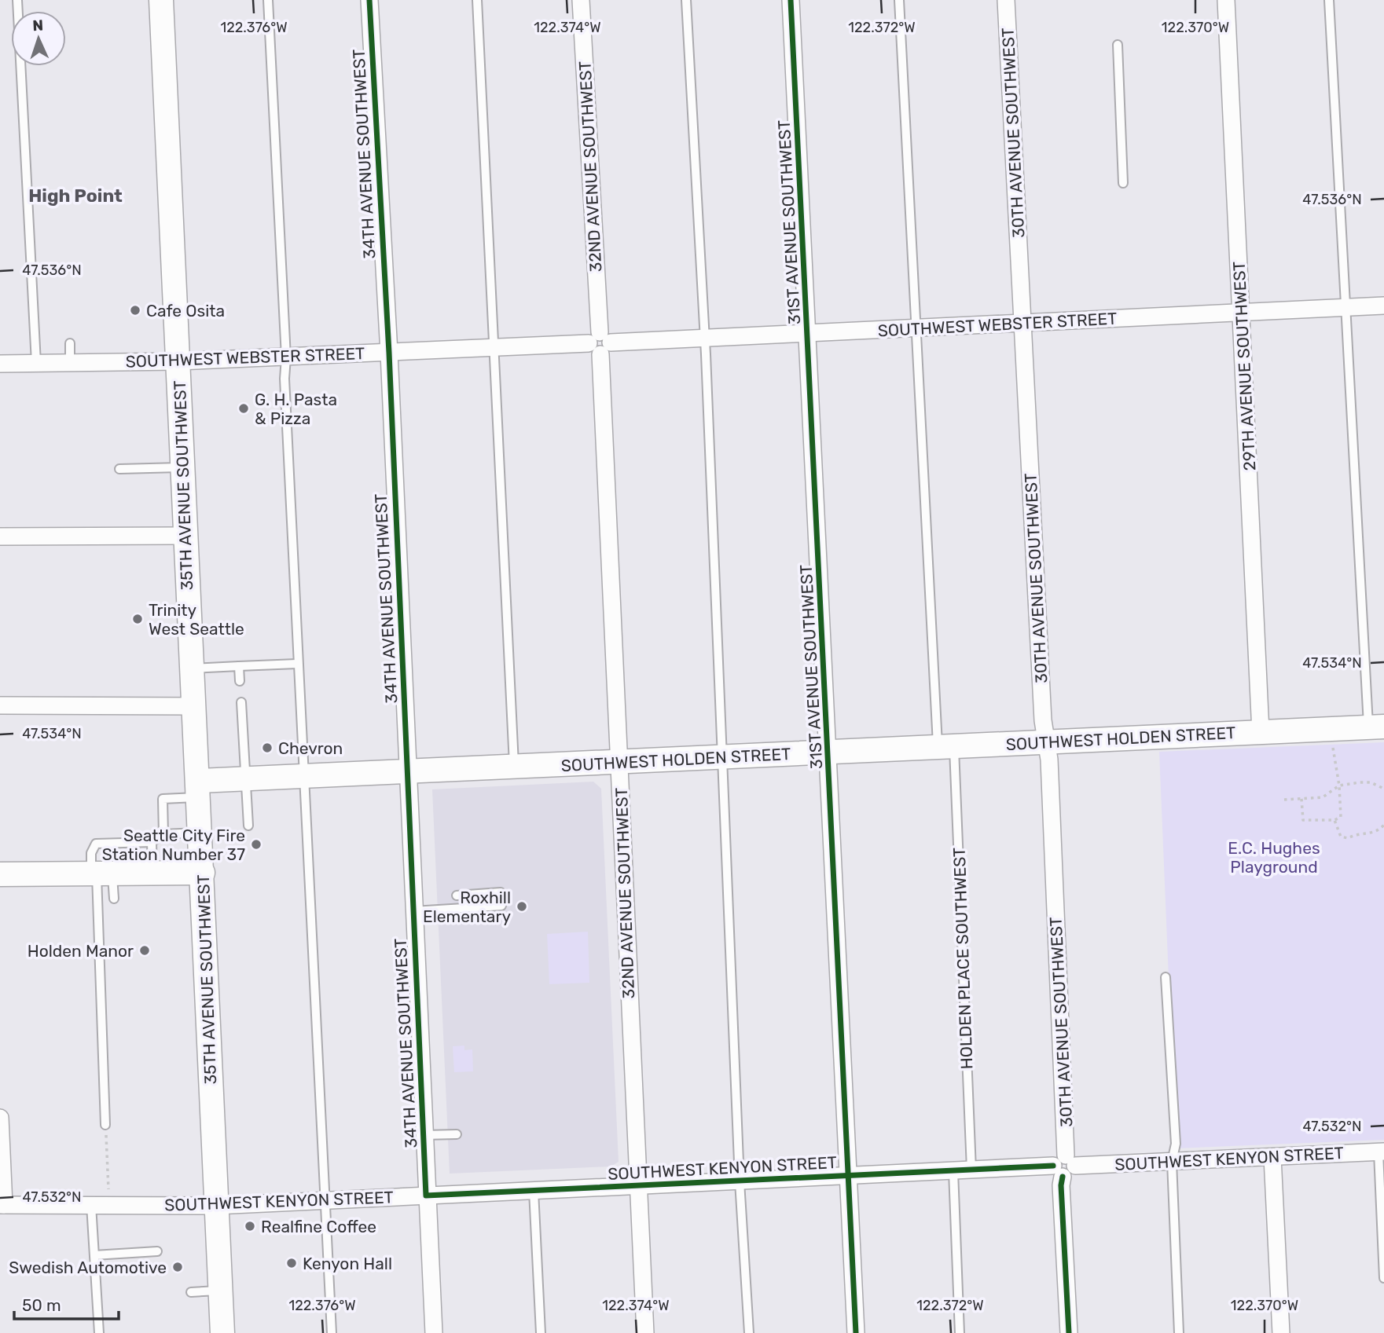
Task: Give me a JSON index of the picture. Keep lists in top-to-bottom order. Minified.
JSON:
{"streets":{"street":["30TH AVENUE SOUTHWEST","34TH AVENUE SOUTHWEST","32ND AVENUE SOUTHWEST","31ST AVENUE SOUTHWEST","SOUTHWEST WEBSTER STREET","29TH AVENUE SOUTHWEST","35TH AVENUE SOUTHWEST","SOUTHWEST HOLDEN STREET","SOUTHWEST KENYON STREET"],"lane":["HOLDEN PLACE SOUTHWEST"]},"crossings":[["30TH AVENUE SOUTHWEST","SOUTHWEST WEBSTER STREET"],["30TH AVENUE SOUTHWEST","SOUTHWEST HOLDEN STREET"],["30TH AVENUE SOUTHWEST","SOUTHWEST KENYON STREET"],["34TH AVENUE SOUTHWEST","SOUTHWEST WEBSTER STREET"],["34TH AVENUE SOUTHWEST","SOUTHWEST HOLDEN STREET"],["34TH AVENUE SOUTHWEST","SOUTHWEST KENYON STREET"],["32ND AVENUE SOUTHWEST","SOUTHWEST WEBSTER STREET"],["32ND AVENUE SOUTHWEST","SOUTHWEST HOLDEN STREET"],["32ND AVENUE SOUTHWEST","SOUTHWEST KENYON STREET"],["31ST AVENUE SOUTHWEST","SOUTHWEST WEBSTER STREET"],["31ST AVENUE SOUTHWEST","SOUTHWEST HOLDEN STREET"],["31ST AVENUE SOUTHWEST","SOUTHWEST KENYON STREET"],["SOUTHWEST WEBSTER STREET","29TH AVENUE SOUTHWEST"],["SOUTHWEST WEBSTER STREET","35TH AVENUE SOUTHWEST"],["SOUTHWEST WEBSTER STREET","HOLDEN PLACE SOUTHWEST"],["29TH AVENUE SOUTHWEST","SOUTHWEST HOLDEN STREET"],["35TH AVENUE SOUTHWEST","SOUTHWEST HOLDEN STREET"],["35TH AVENUE SOUTHWEST","SOUTHWEST KENYON STREET"],["SOUTHWEST HOLDEN STREET","HOLDEN PLACE SOUTHWEST"],["HOLDEN PLACE SOUTHWEST","SOUTHWEST KENYON STREET"]],"districts":["High Point"],"parks":["E.C. Hughes Playground"],"places":["Cafe Osita","G. H. Pasta & Pizza","Trinity West Seattle","Chevron","Seattle City Fire Station Number 37","Roxhill Elementary","Holden Manor","Realfine Coffee","Kenyon Hall","Swedish Automotive"],"scale_bar":"50 m","north":"top","coordinates":["122.376°W","122.374°W","122.372°W","122.370°W","47.536°N","47.534°N","47.532°N"]}
